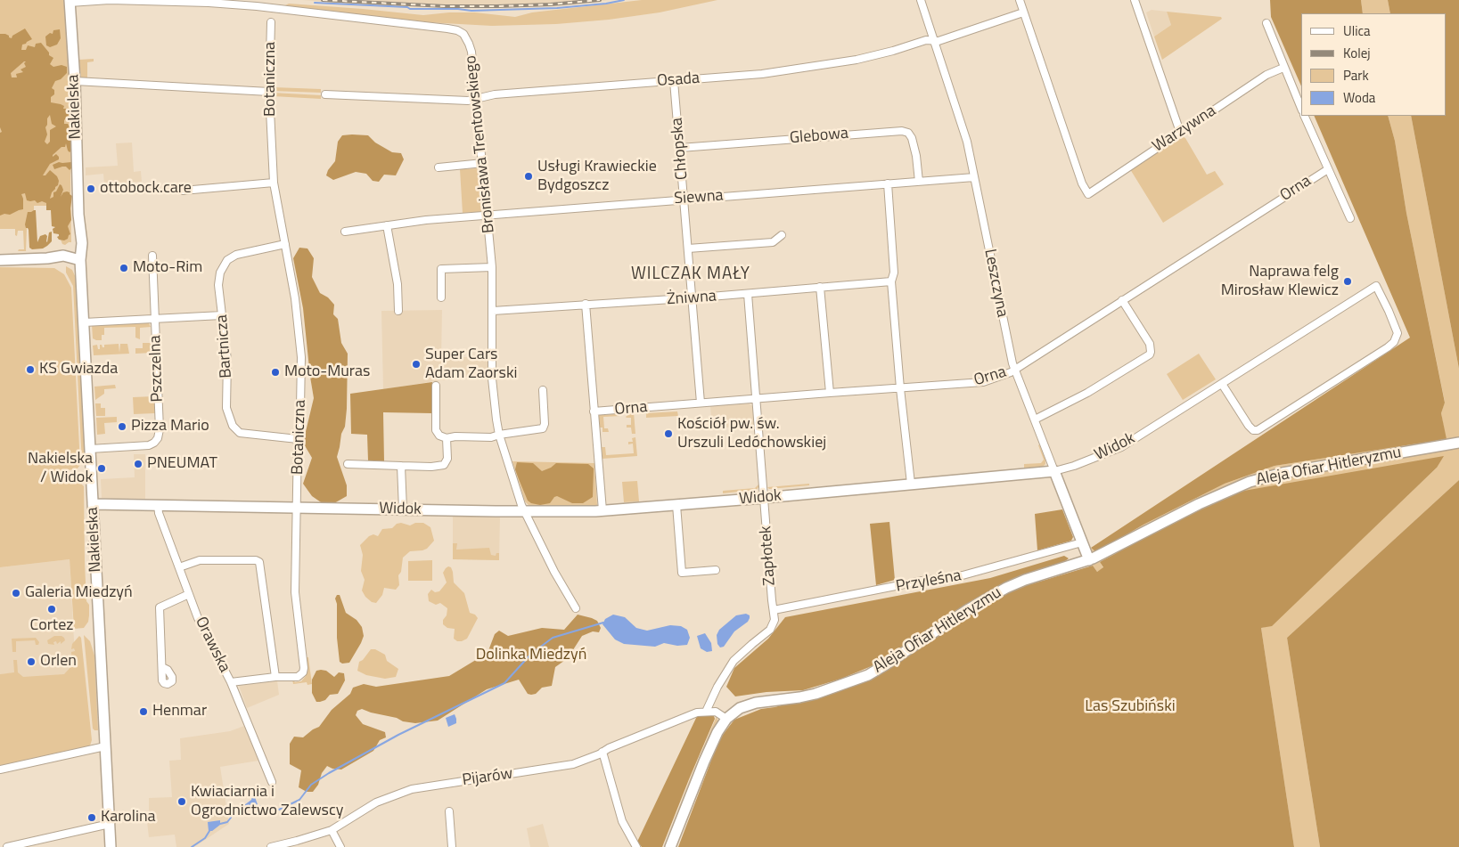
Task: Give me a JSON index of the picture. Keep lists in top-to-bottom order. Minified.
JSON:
{"streets":{"street":["Botaniczna","Osada","Nakielska","Warzywna","Glebowa","Bronisława Trentowskiego","Chłopska","Orna","Siewna","Leszczyna","Żniwna","Bartnicza","Pszczelna","Widok","Aleja Ofiar Hitleryzmu","Zapłotek","Przyleśna","Orawska","Pijarów"]},"crossings":[["Botaniczna","Bartnicza"],["Botaniczna","Widok"],["Botaniczna","Orawska"],["Osada","Warzywna"],["Osada","Bronisława Trentowskiego"],["Osada","Chłopska"],["Osada","Leszczyna"],["Nakielska","Bronisława Trentowskiego"],["Nakielska","Pszczelna"],["Nakielska","Widok"],["Glebowa","Chłopska"],["Glebowa","Siewna"],["Bronisława Trentowskiego","Siewna"],["Bronisława Trentowskiego","Żniwna"],["Bronisława Trentowskiego","Widok"],["Chłopska","Orna"],["Chłopska","Siewna"],["Chłopska","Żniwna"],["Orna","Leszczyna"],["Orna","Zapłotek"],["Siewna","Leszczyna"],["Leszczyna","Widok"],["Leszczyna","Aleja Ofiar Hitleryzmu"],["Leszczyna","Przyleśna"],["Żniwna","Zapłotek"],["Widok","Zapłotek"],["Widok","Orawska"],["Zapłotek","Przyleśna"],["Zapłotek","Pijarów"]],"districts":["WILCZAK MAŁY"],"parks":["Dolinka Miedzyń","Las Szubiński"],"places":["Usługi Krawieckie Bydgoszcz","ottobock.care","Moto-Rim","Naprawa felg Mirosław Klewicz","Super Cars Adam Zaorski","KS Gwiazda","Moto-Muras","Pizza Mario","Kościół pw. św. Urszuli Ledóchowskiej","PNEUMAT","Nakielska / Widok","Galeria Miedzyń","Cortez","Orlen","Henmar","Kwiaciarnia i Ogrodnictwo Zalewscy","Karolina"],"legend":["Ulica","Kolej","Park","Woda"]}
